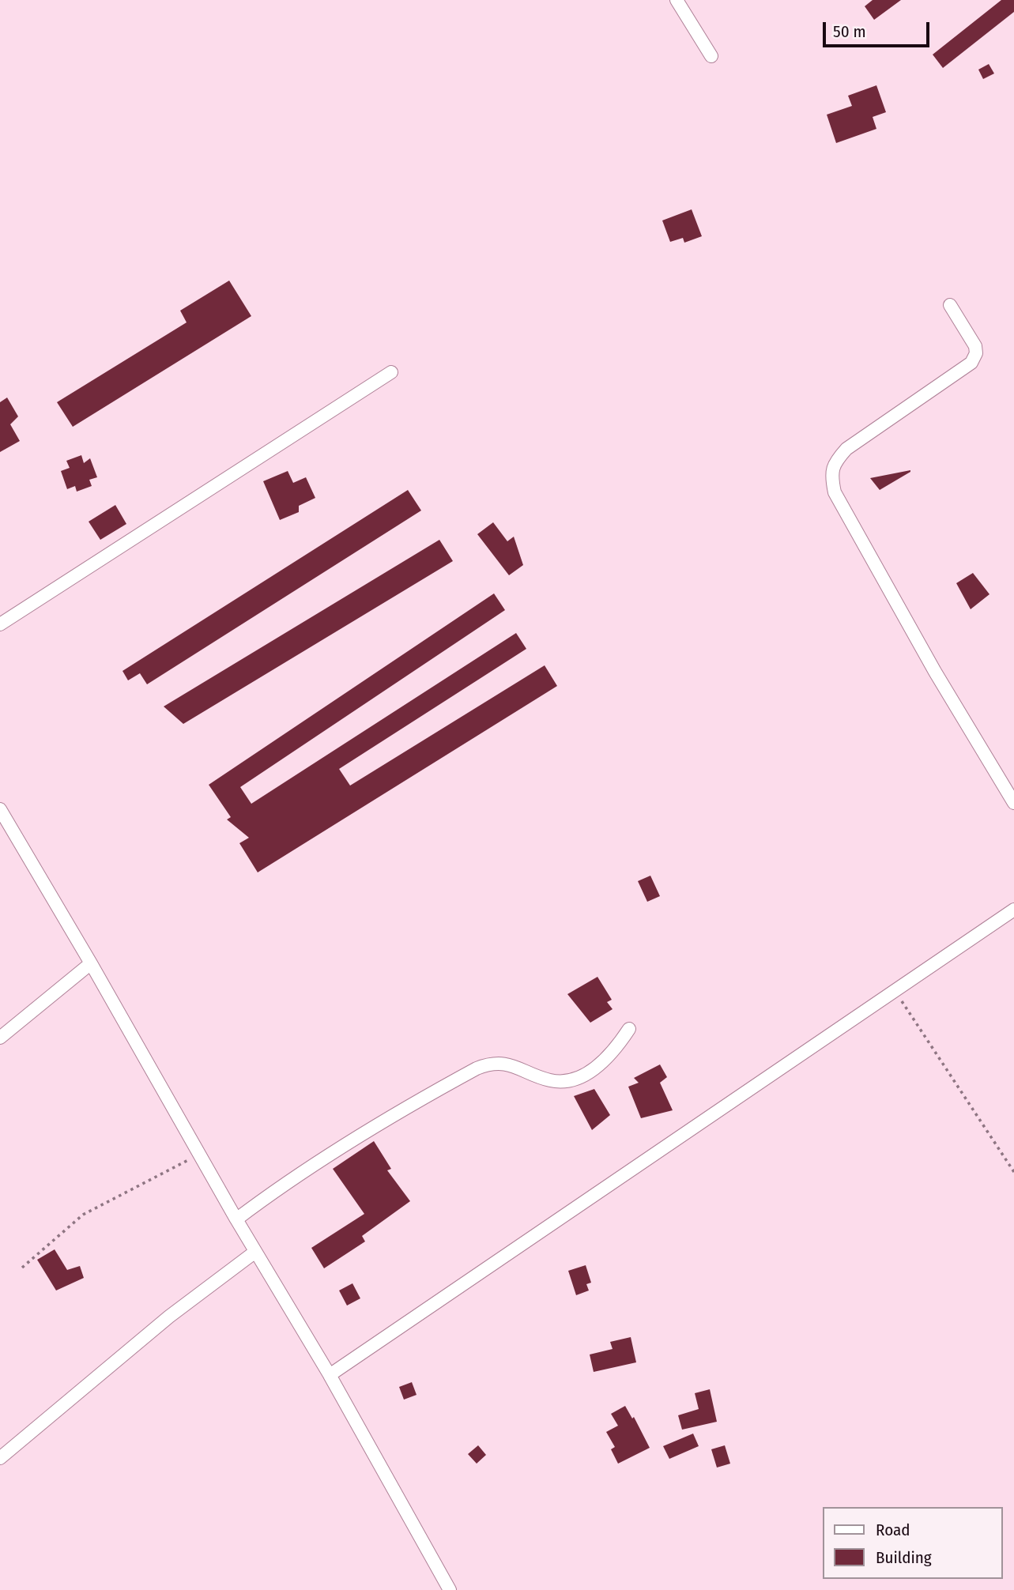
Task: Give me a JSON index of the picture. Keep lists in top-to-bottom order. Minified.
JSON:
{"legend":["Road","Building"],"scale_bar":"50 m"}
